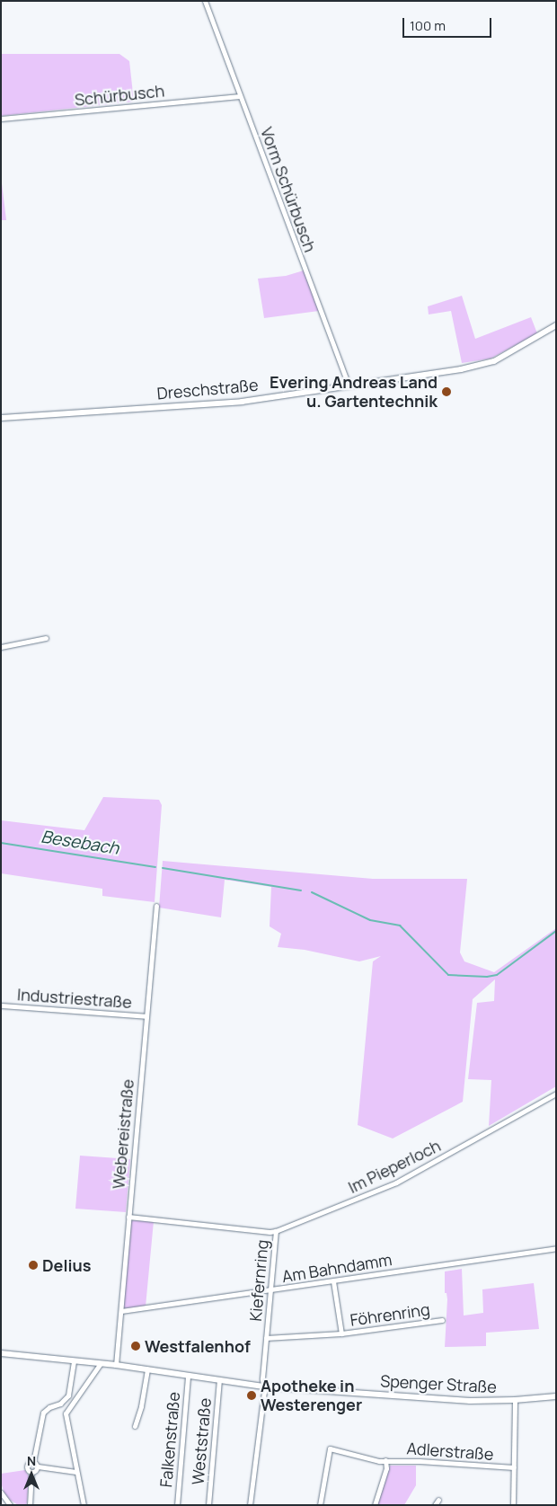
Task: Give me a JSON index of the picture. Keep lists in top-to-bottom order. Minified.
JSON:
{"streets":{"street":["Schürbusch","Vorm Schürbusch","Dreschstraße","Industriestraße","Webereistraße","Im Pieperloch","Am Bahndamm","Kiefernring","Föhrenring","Spenger Straße","Falkenstraße","Weststraße","Adlerstraße"]},"crossings":[["Schürbusch","Vorm Schürbusch"],["Vorm Schürbusch","Dreschstraße"],["Industriestraße","Webereistraße"],["Webereistraße","Im Pieperloch"],["Webereistraße","Am Bahndamm"],["Webereistraße","Spenger Straße"],["Im Pieperloch","Kiefernring"],["Am Bahndamm","Kiefernring"],["Am Bahndamm","Föhrenring"],["Kiefernring","Föhrenring"],["Kiefernring","Spenger Straße"],["Spenger Straße","Falkenstraße"],["Spenger Straße","Weststraße"]],"water":["Besebach"],"places":["Evering Andreas Land u. Gartentechnik","Delius","Westfalenhof","Apotheke in Westerenger"],"scale_bar":"100 m","north":"top"}
